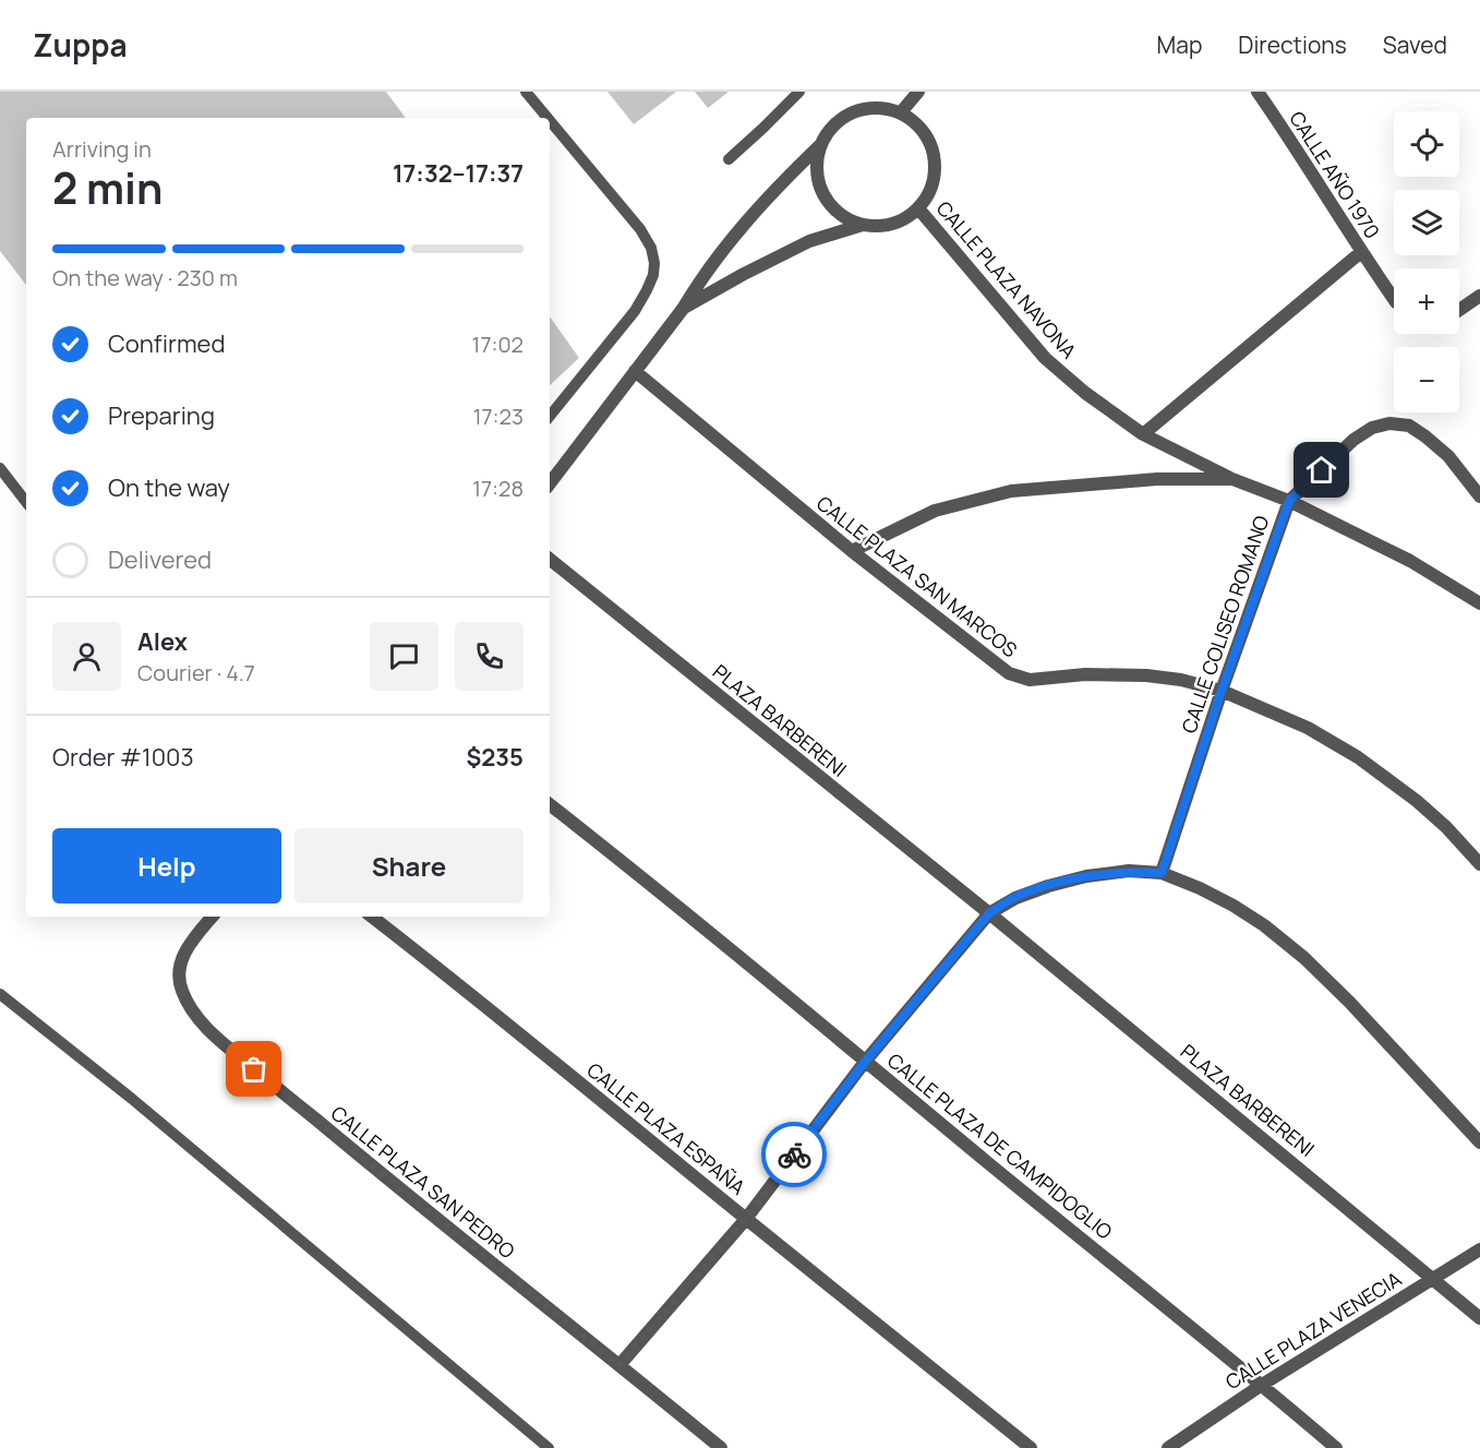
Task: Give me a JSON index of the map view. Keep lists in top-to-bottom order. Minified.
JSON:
{"streets":{"street":["CALLE AÑO 1970","CALLE PLAZA NAVONA","CALLE PLAZA SAN MARCOS","CALLE COLISEO ROMANO","PLAZA BARBERENI","CALLE PLAZA ESPAÑA","CALLE PLAZA DE CAMPIDOGLIO","CALLE PLAZA SAN PEDRO","CALLE PLAZA VENECIA"]},"crossings":[["CALLE PLAZA NAVONA","CALLE PLAZA SAN MARCOS"],["CALLE PLAZA NAVONA","CALLE COLISEO ROMANO"],["CALLE PLAZA SAN MARCOS","CALLE COLISEO ROMANO"],["PLAZA BARBERENI","CALLE PLAZA VENECIA"],["CALLE PLAZA DE CAMPIDOGLIO","CALLE PLAZA VENECIA"]],"page":{"header":"Zuppa","nav":["Map","Directions","Saved"],"map_buttons":["+","−"],"heading":["2 min","Arriving in","17:32–17:37"],"panel":["Alex","Courier · 4.7","Order #1003","$235"],"bar":"On the way · 230 m","list":[["Confirmed","17:02"],["Preparing","17:23"],["On the way","17:28"],"Delivered"],"buttons":["Help","Share"]}}
